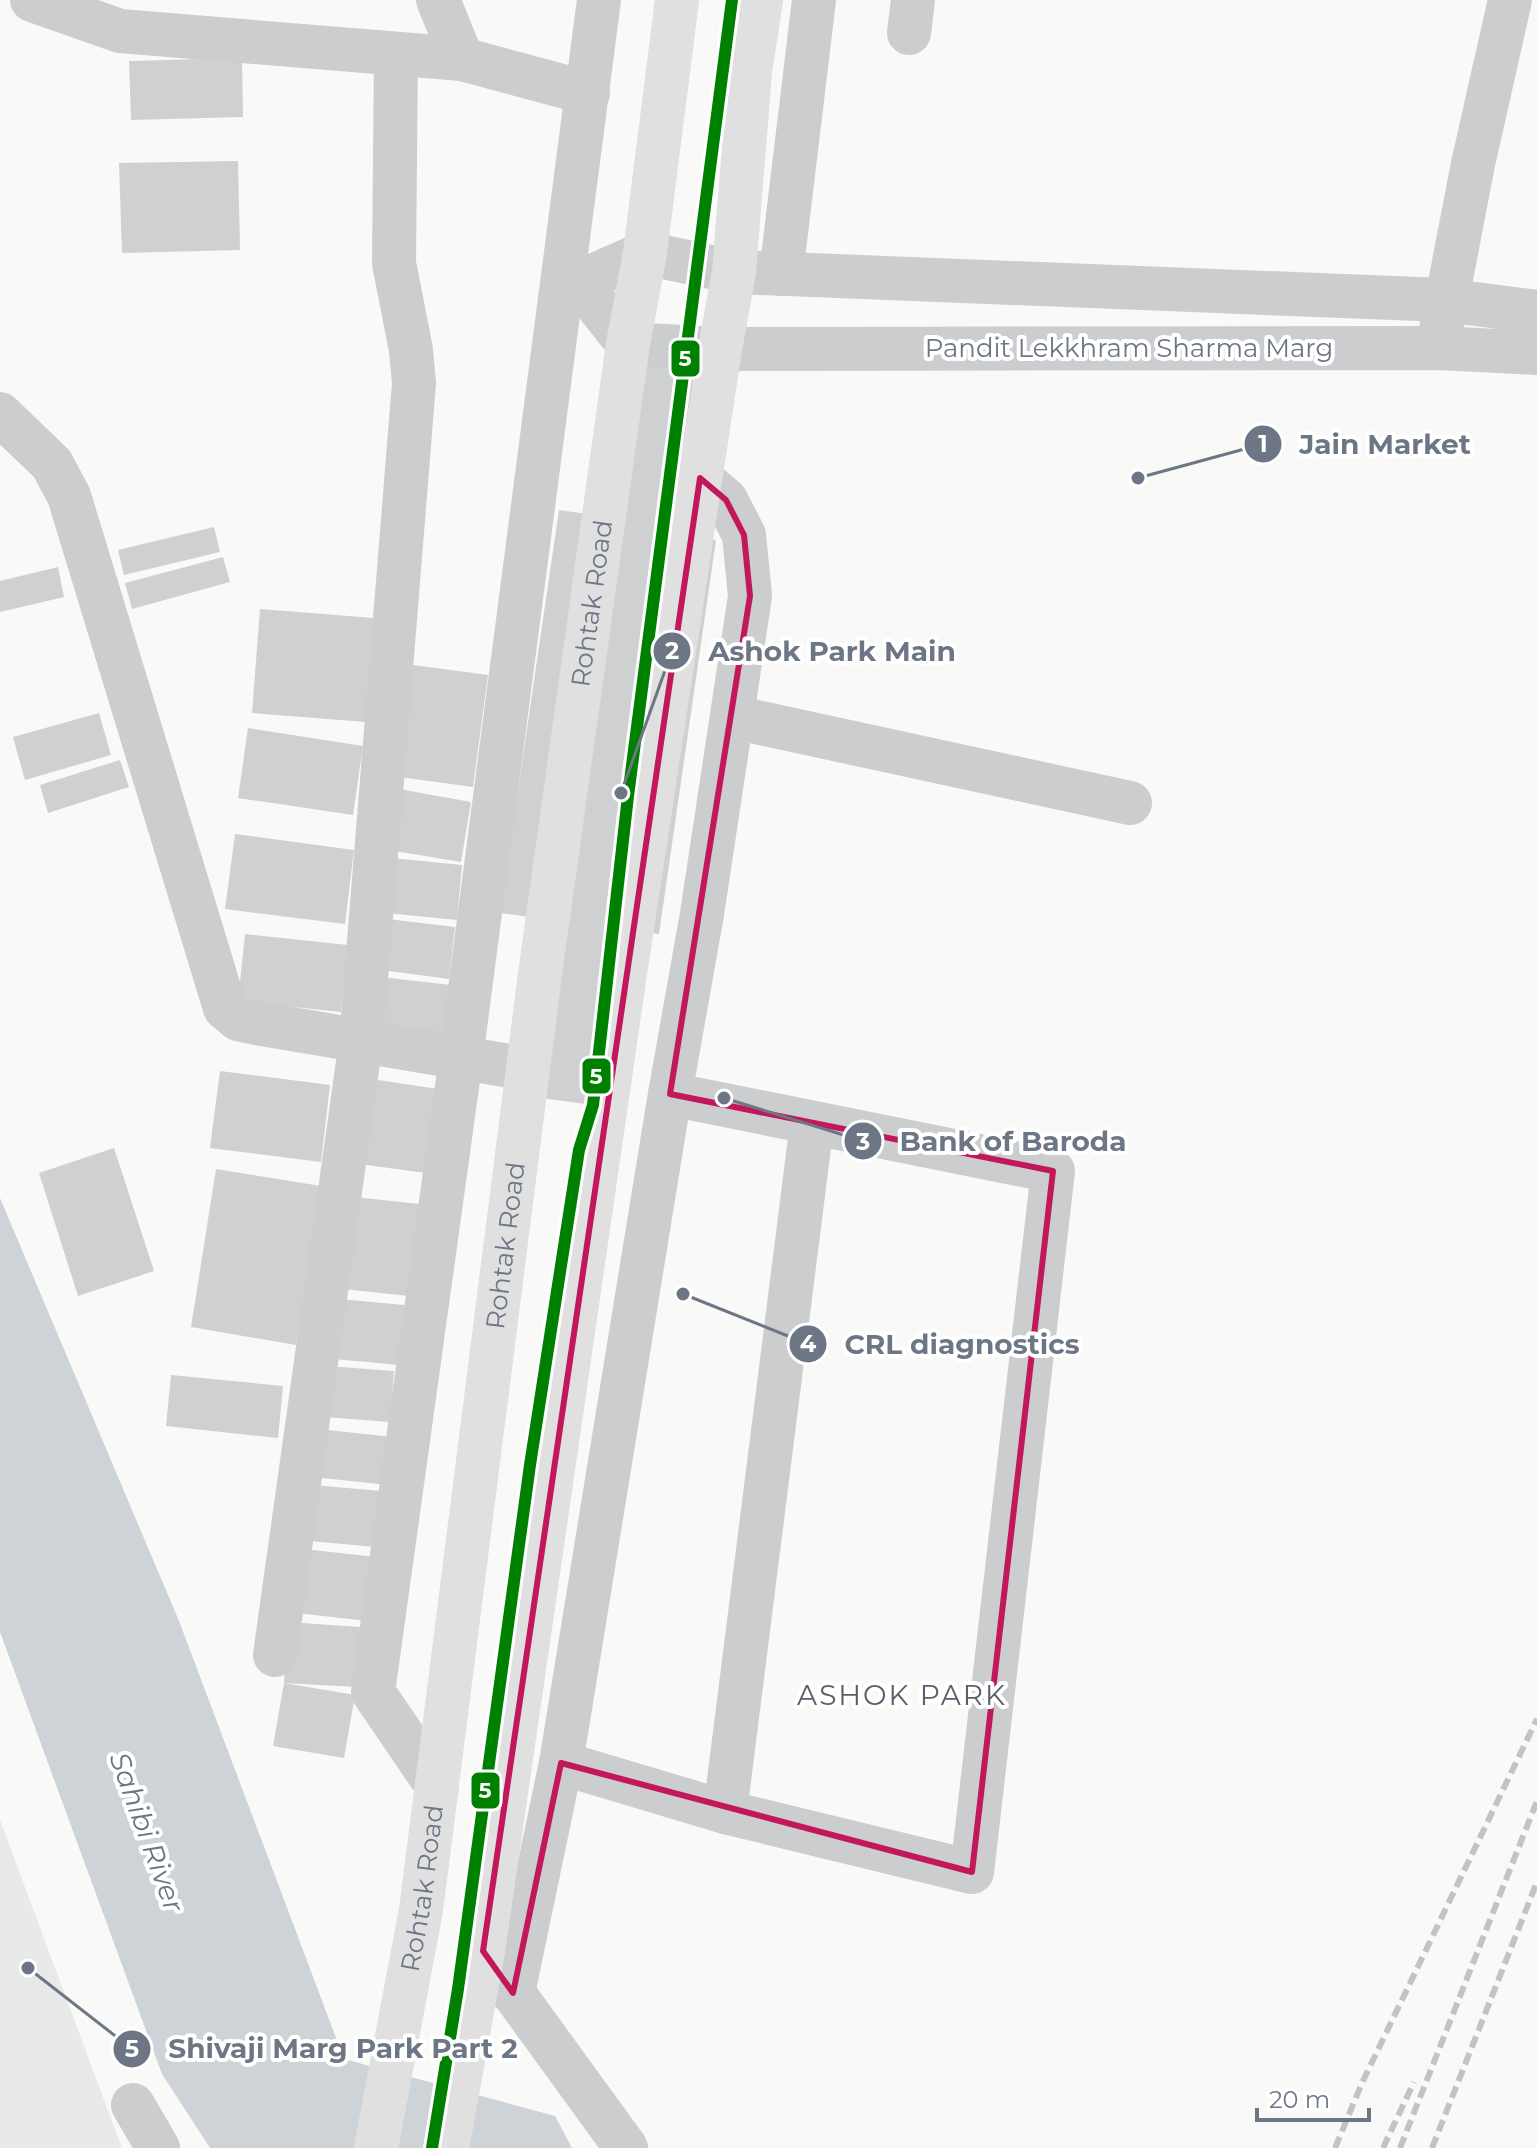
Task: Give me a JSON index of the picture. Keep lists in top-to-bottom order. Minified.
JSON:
{"streets":{"main road":["Rohtak Road"],"street":["Pandit Lekkhram Sharma Marg"]},"crossings":[["Pandit Lekkhram Sharma Marg","Rohtak Road"]],"districts":["ASHOK PARK"],"water":["Sahibi River"],"places":["Jain Market","Ashok Park Main","Bank of Baroda","CRL diagnostics","Shivaji Marg Park Part 2"],"lines":["transit line 5"],"scale_bar":"20 m"}
